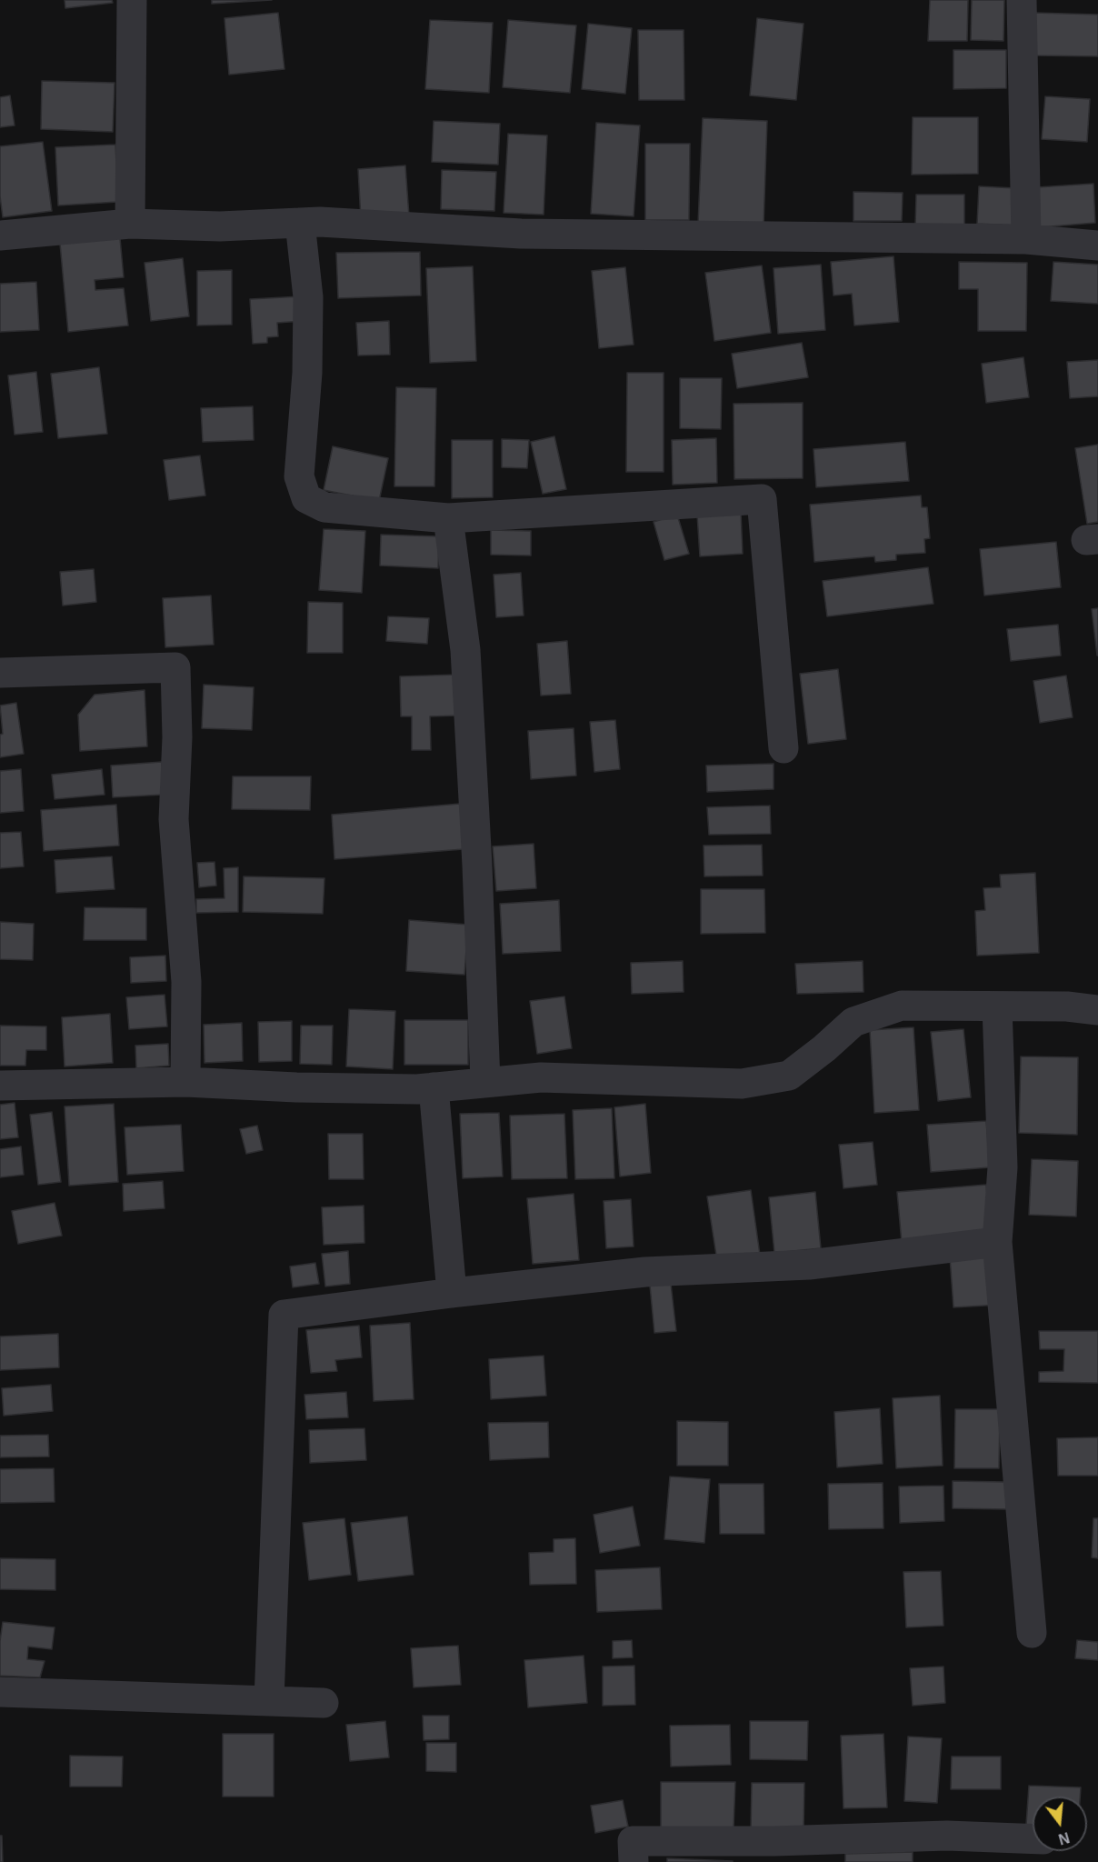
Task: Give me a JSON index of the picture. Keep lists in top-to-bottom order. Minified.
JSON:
{"north":"bottom"}
